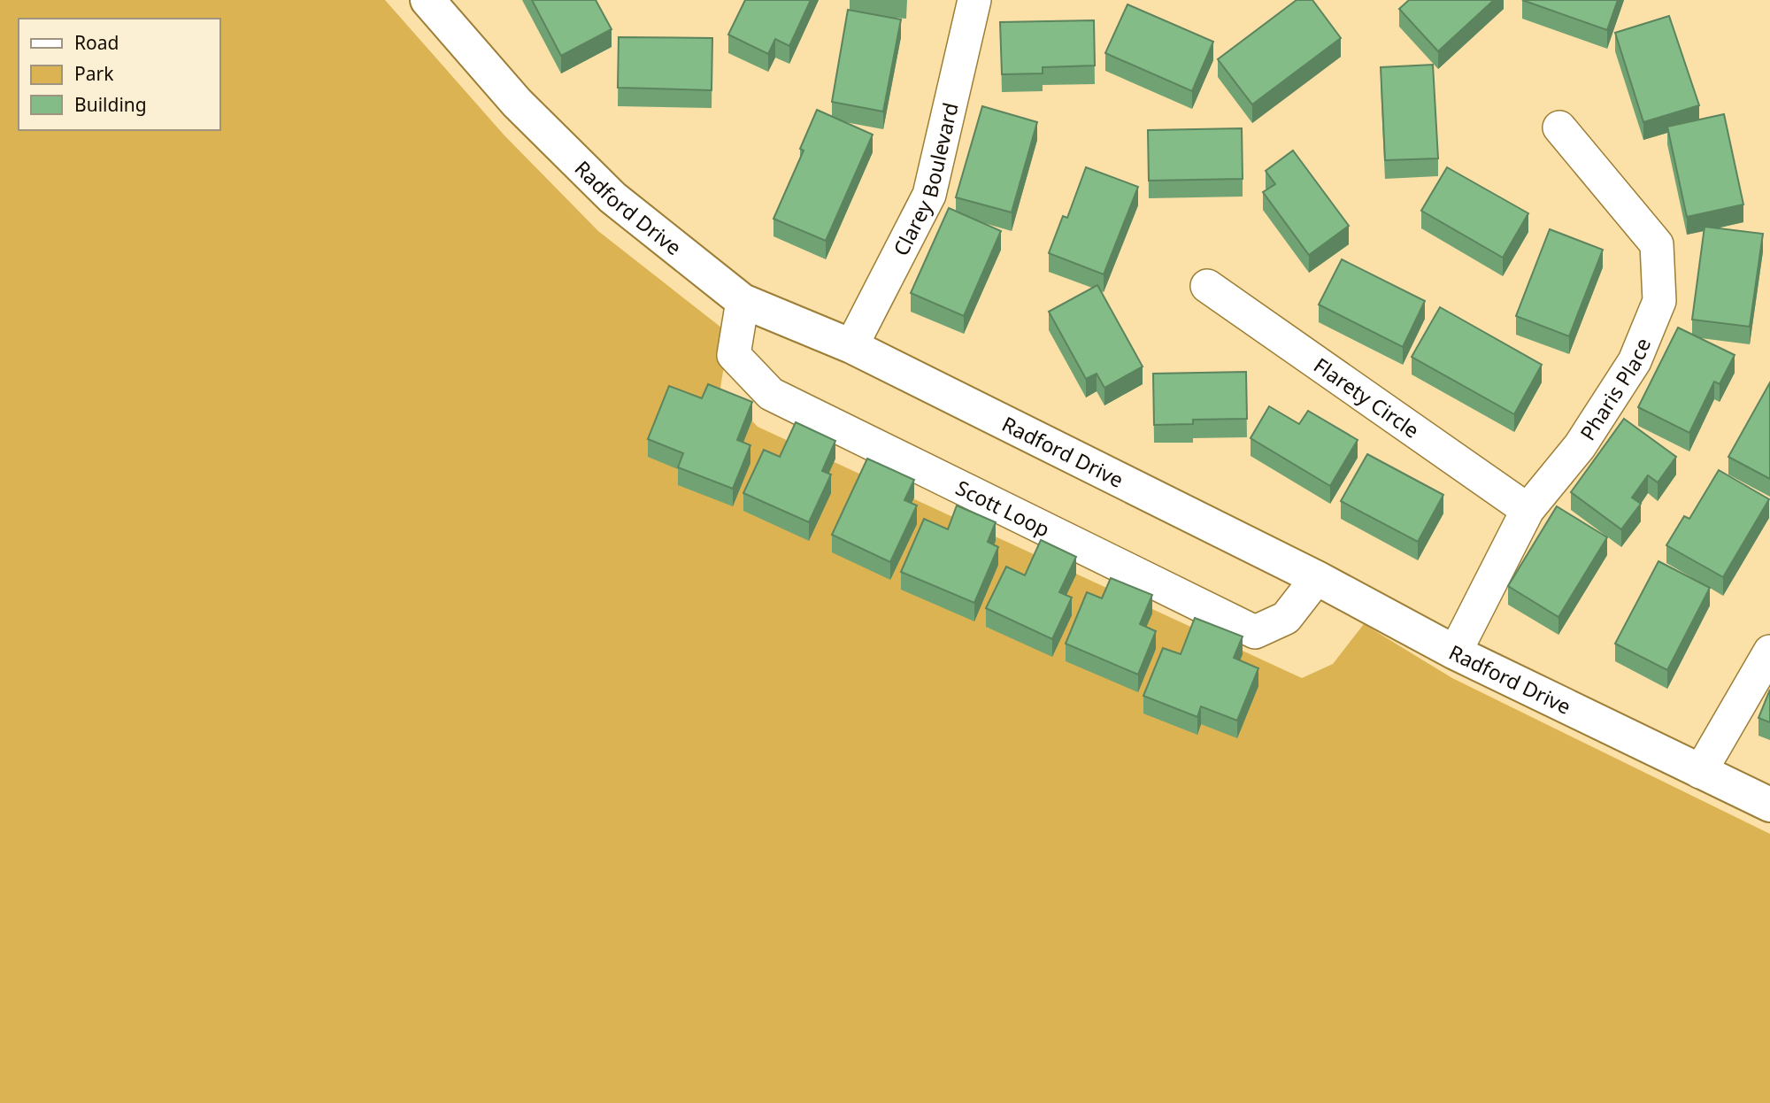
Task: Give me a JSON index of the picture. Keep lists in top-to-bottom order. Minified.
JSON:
{"streets":{"street":["Clarey Boulevard","Radford Drive","Pharis Place","Flarety Circle","Scott Loop"]},"crossings":[["Clarey Boulevard","Radford Drive"],["Radford Drive","Pharis Place"],["Radford Drive","Scott Loop"],["Pharis Place","Flarety Circle"]],"legend":["Road","Park","Building"]}
